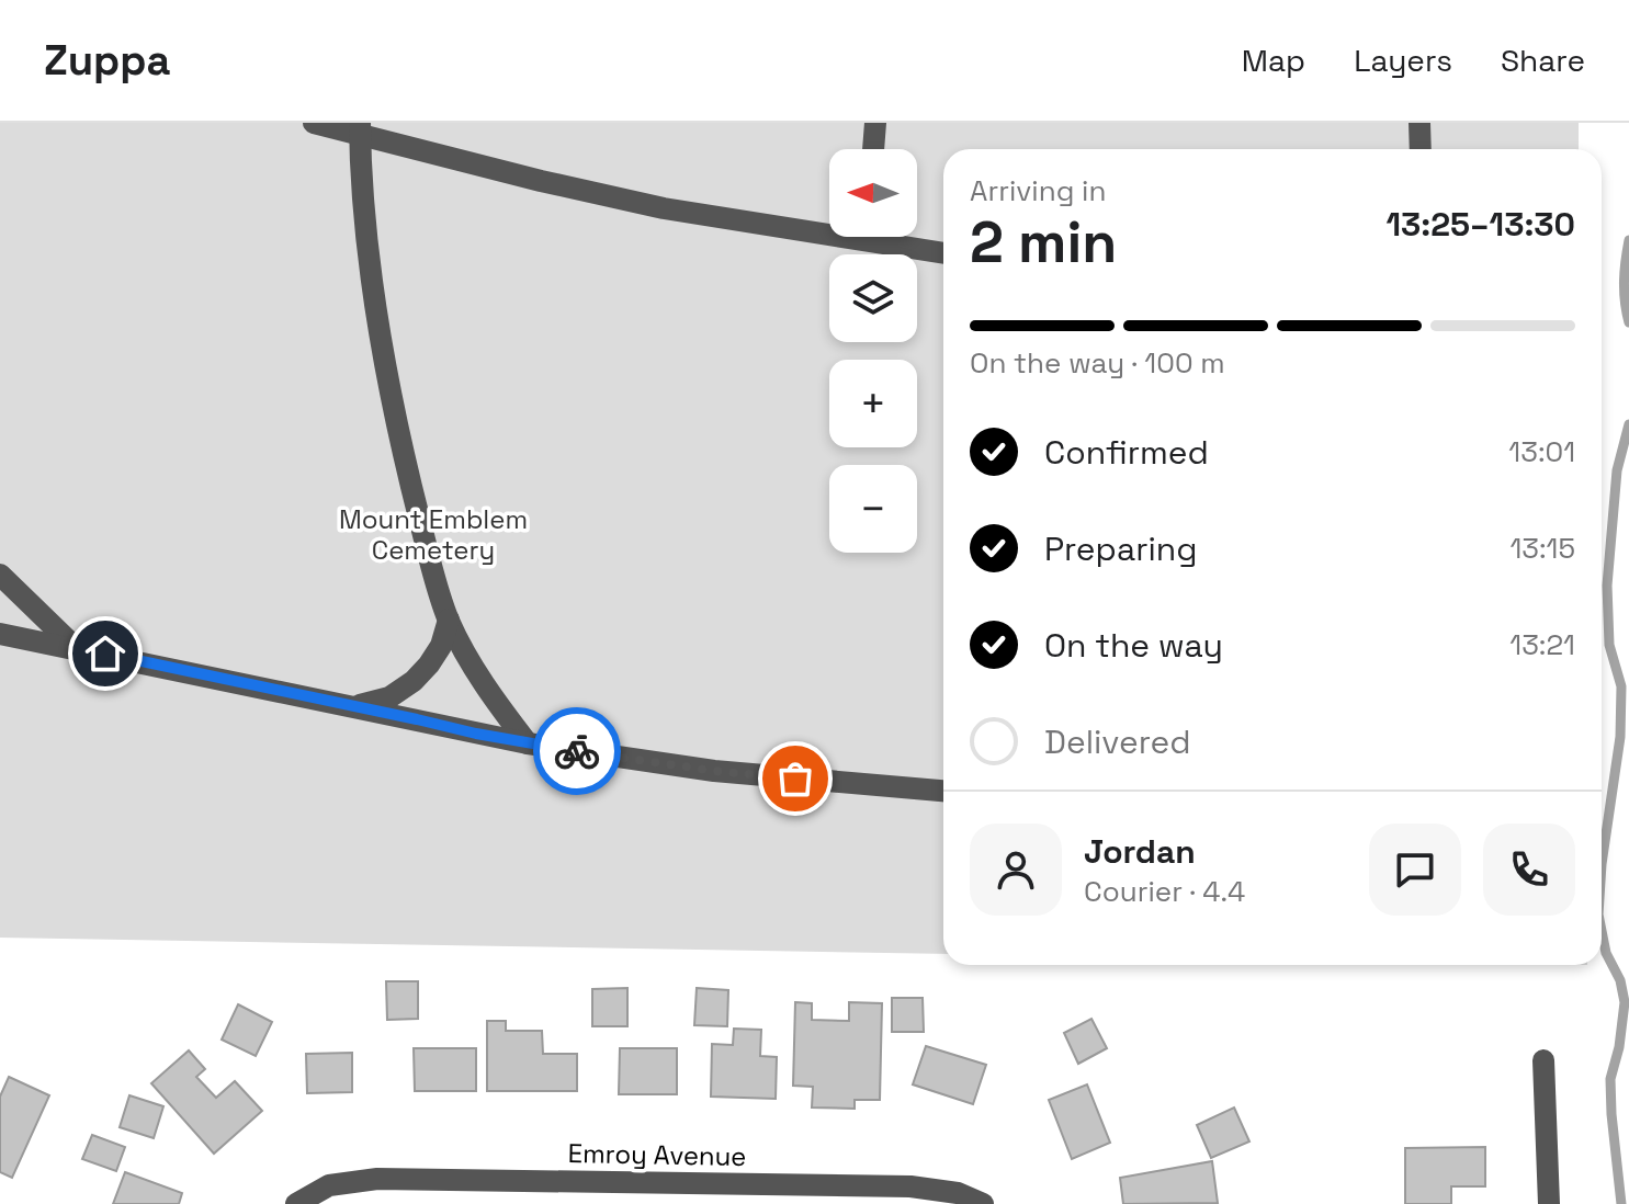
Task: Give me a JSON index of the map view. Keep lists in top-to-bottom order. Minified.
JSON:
{"streets":{"street":["Emroy Avenue"]},"parks":["Mount Emblem Cemetery"],"north":"left","page":{"header":"Zuppa","nav":["Map","Layers","Share"],"map_buttons":["+","−"],"heading":["2 min","Arriving in","13:25–13:30"],"panel":["Jordan","Courier · 4.4"],"bar":"On the way · 100 m","list":[["Confirmed","13:01"],["Preparing","13:15"],["On the way","13:21"],"Delivered"]}}
